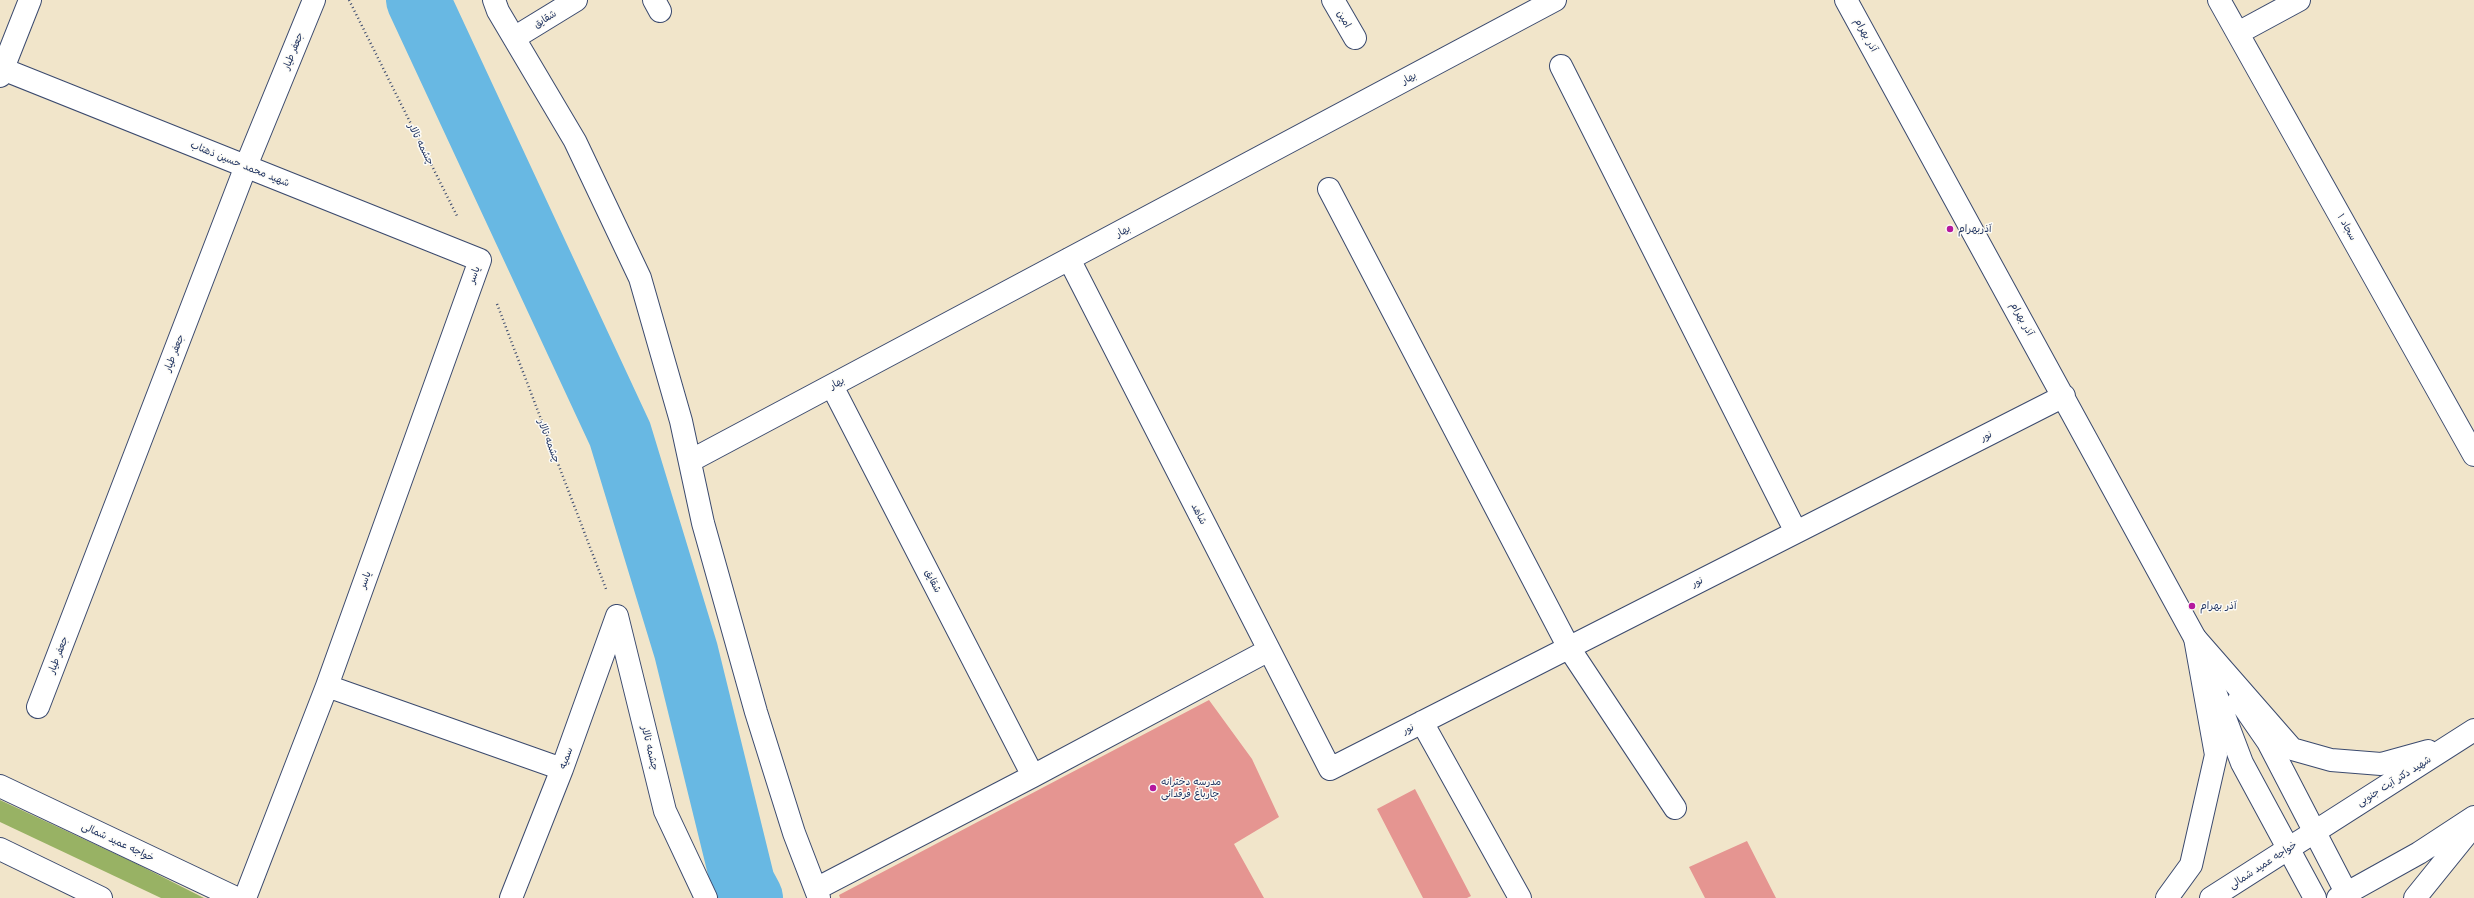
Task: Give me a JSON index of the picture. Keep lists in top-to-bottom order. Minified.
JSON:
{"streets":{"street":["شقایق","امین","آذر بهرام","جعفر طیار","بهار","چشمه تالار","شهید محمد حسین ذهتاب","سجاد ۱","یاسر","نور","شاهد","سمیه","شهید دکتر آیت جنوبی","خواجه عمید شمالی"]},"crossings":[["شقایق","بهار"],["آذر بهرام","نور"],["جعفر طیار","شهید محمد حسین ذهتاب"],["بهار","شاهد"],["چشمه تالار","شهید محمد حسین ذهتاب"],["چشمه تالار","یاسر"],["چشمه تالار","سمیه"],["شهید محمد حسین ذهتاب","یاسر"],["نور","شاهد"],["شهید دکتر آیت جنوبی","خواجه عمید شمالی"]],"places":["آذربهرام","آذر بهرام","مدرسه دخترانه چارباغ فرقدانی"]}
